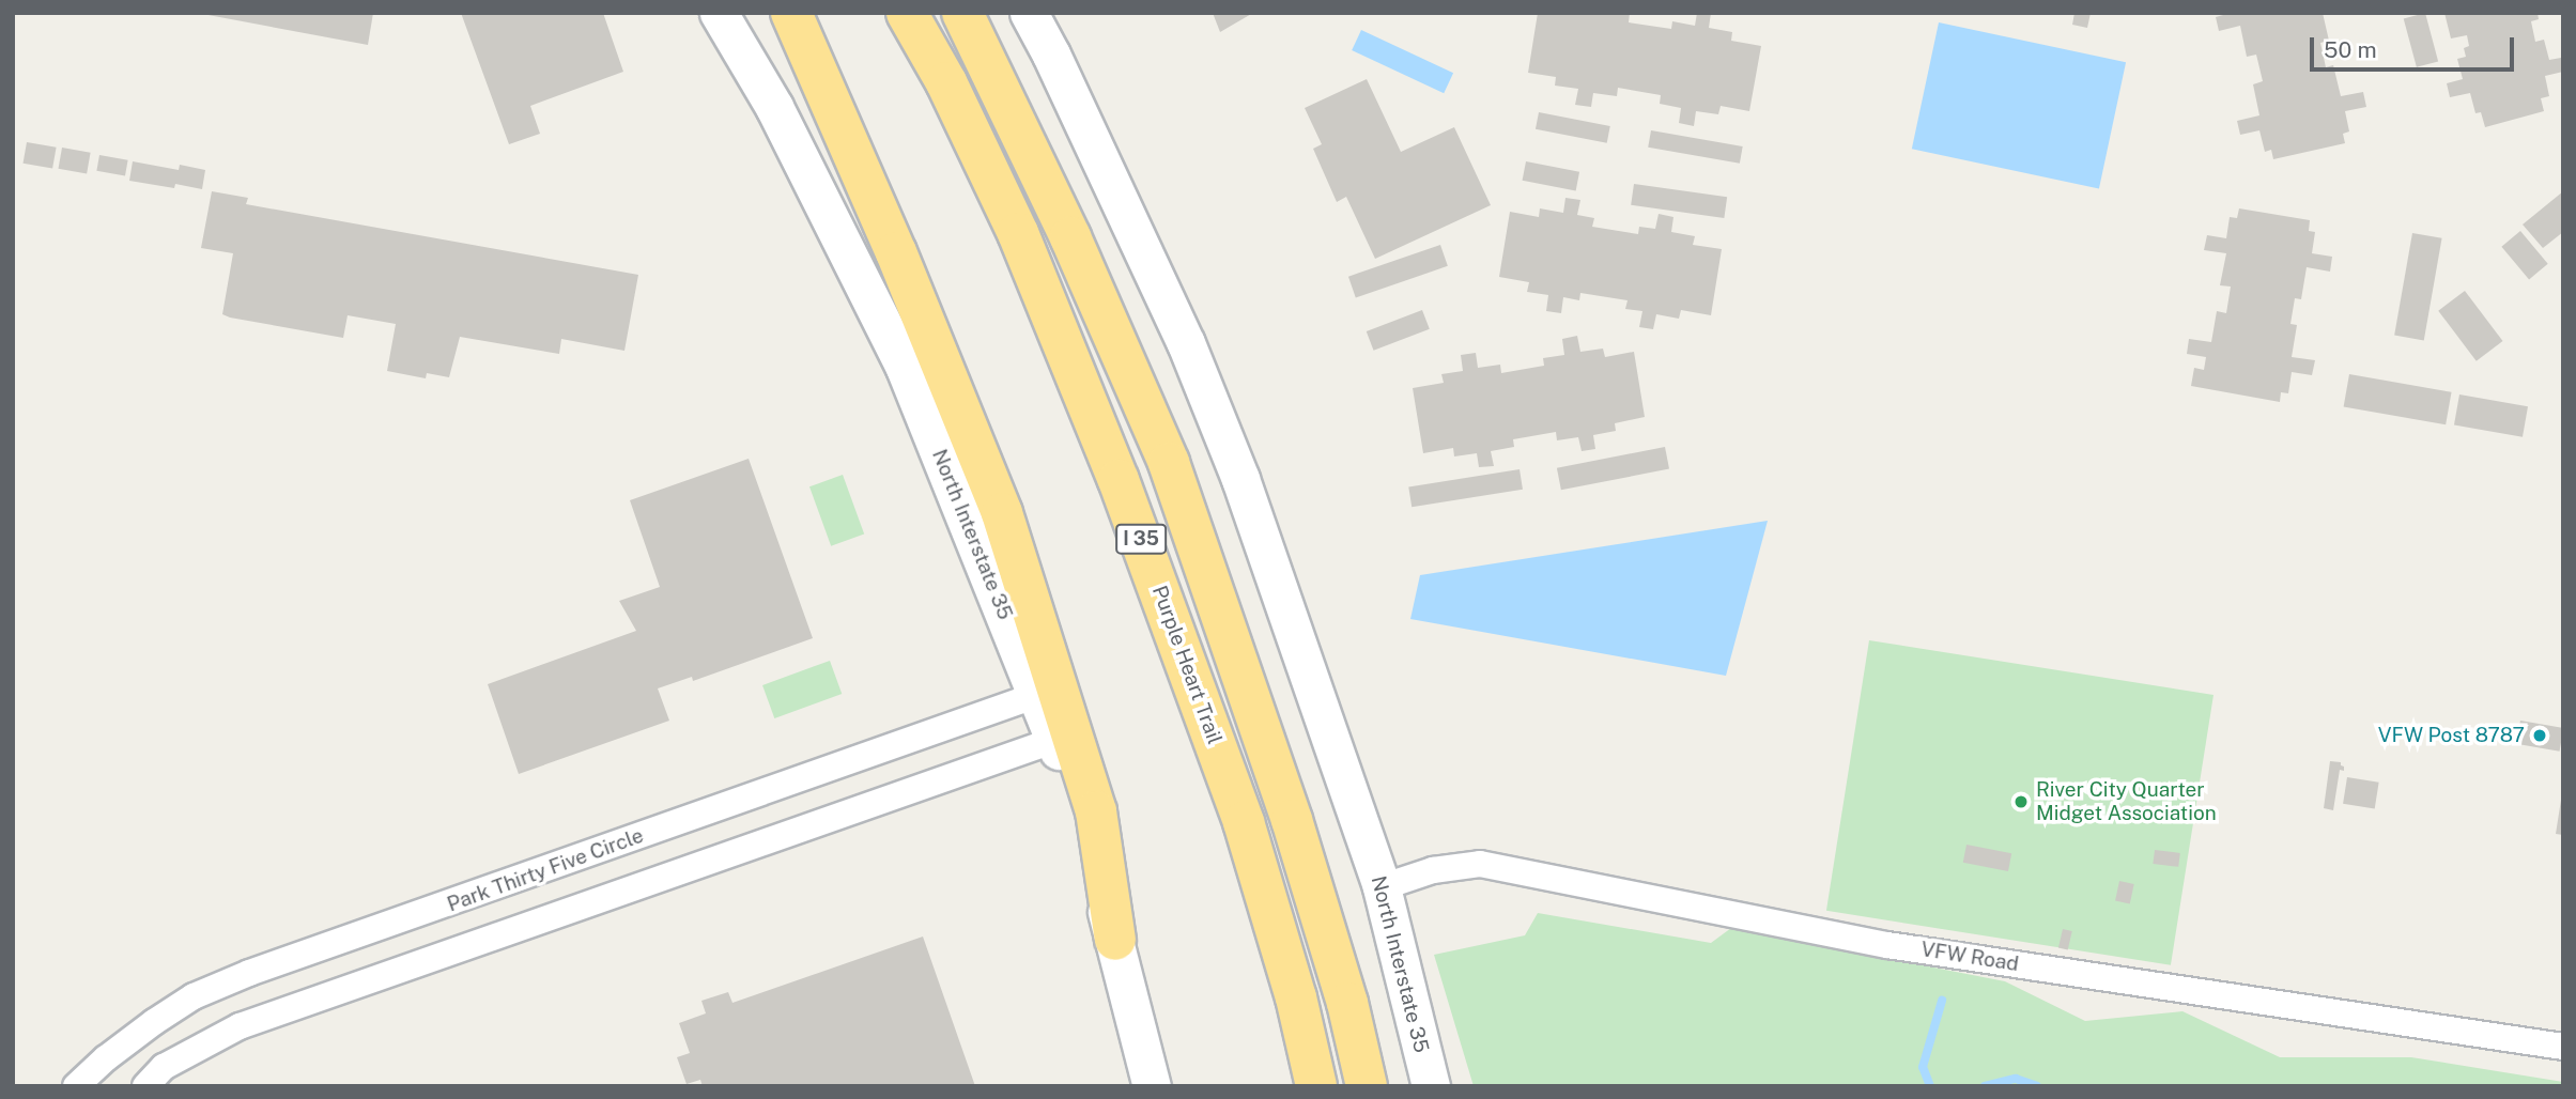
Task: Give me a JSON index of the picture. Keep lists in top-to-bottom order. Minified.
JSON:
{"streets":{"highway":["I 35","Purple Heart Trail"],"main road":["North Interstate 35"],"street":["Park Thirty Five Circle","VFW Road"]},"crossings":[["North Interstate 35","Park Thirty Five Circle"],["North Interstate 35","VFW Road"]],"places":["VFW Post 8787","River City Quarter Midget Association"],"scale_bar":"50 m"}
